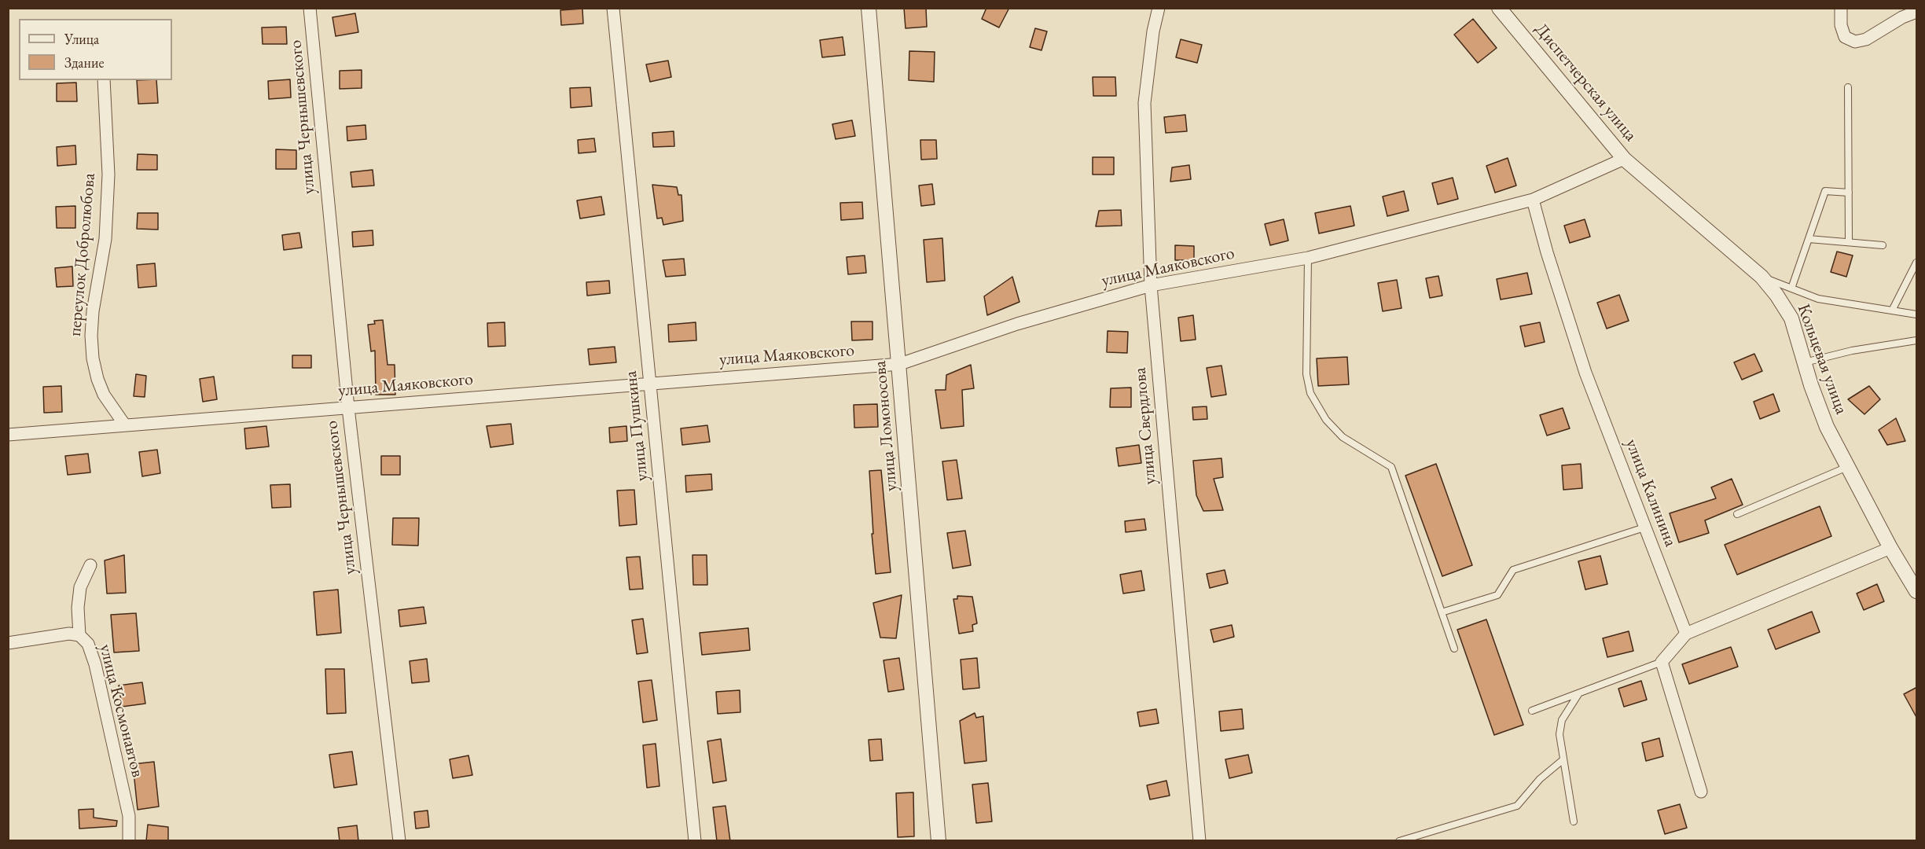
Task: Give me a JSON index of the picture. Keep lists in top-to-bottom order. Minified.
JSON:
{"streets":{"street":["Диспетчерская улица","улица Чернышевского","переулок Добролюбова","улица Маяковского","Кольцевая улица","улица Пушкина","улица Ломоносова","улица Свердлова","улица Калинина","улица Космонавтов"]},"crossings":[["Диспетчерская улица","улица Маяковского"],["Диспетчерская улица","Кольцевая улица"],["улица Чернышевского","улица Маяковского"],["переулок Добролюбова","улица Маяковского"],["улица Маяковского","Кольцевая улица"],["улица Маяковского","улица Пушкина"],["улица Маяковского","улица Ломоносова"],["улица Маяковского","улица Свердлова"],["улица Маяковского","улица Калинина"]],"legend":["Улица","Здание"]}
